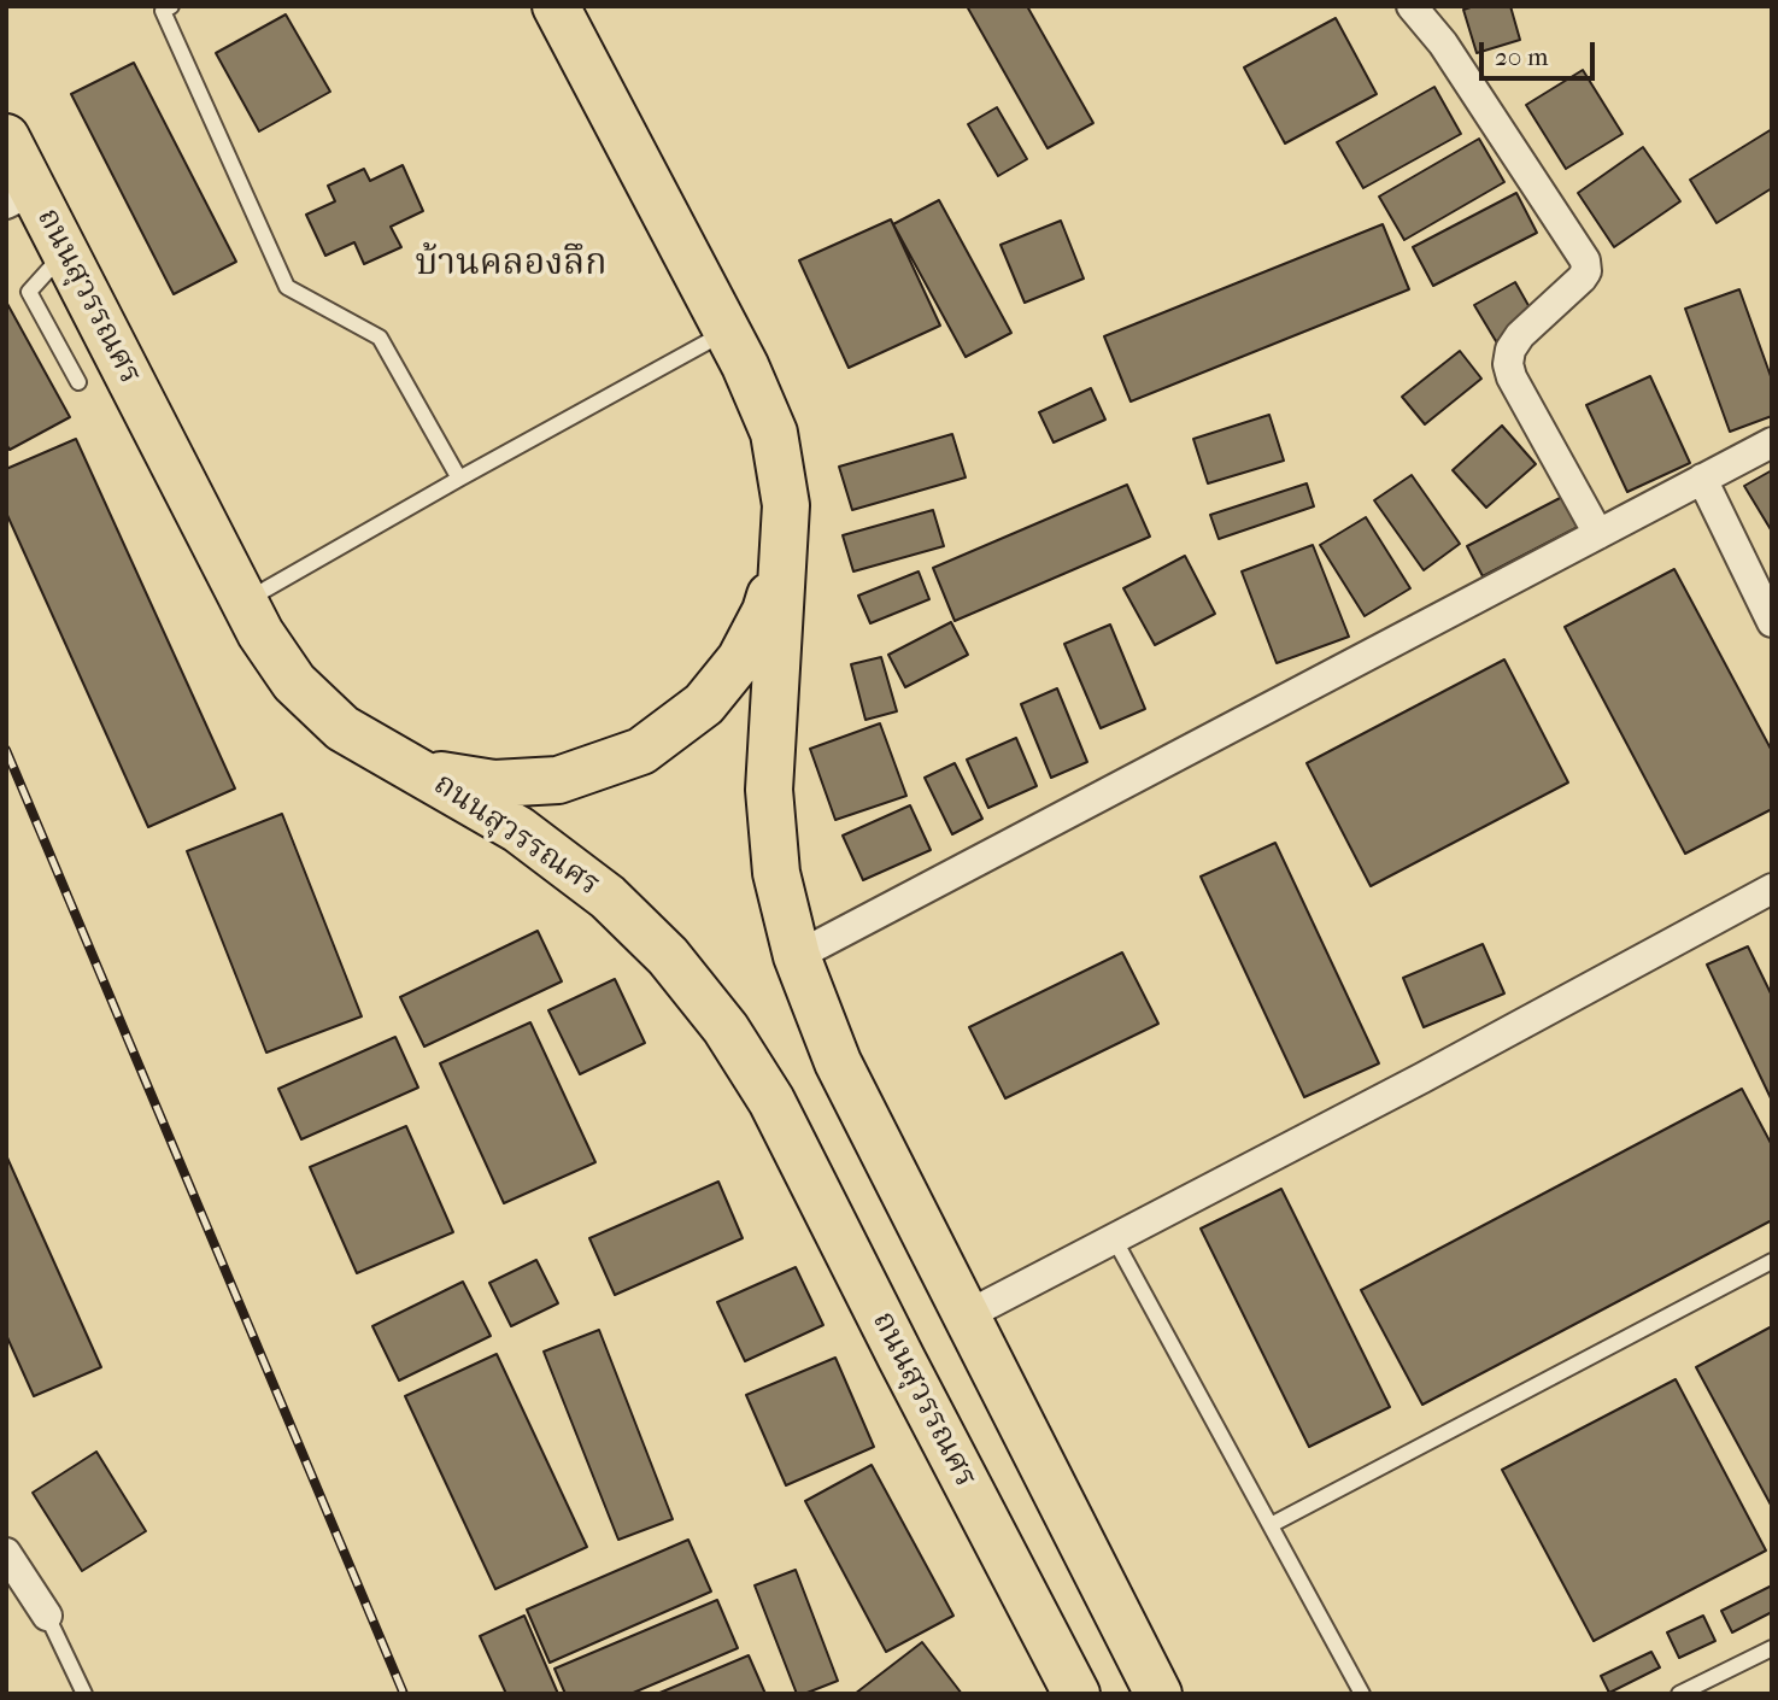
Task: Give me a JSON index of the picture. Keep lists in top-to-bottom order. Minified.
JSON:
{"streets":{"main road":["ถนนสุวรรณศร"]},"districts":["บ้านคลองลึก"],"scale_bar":"20 m"}
